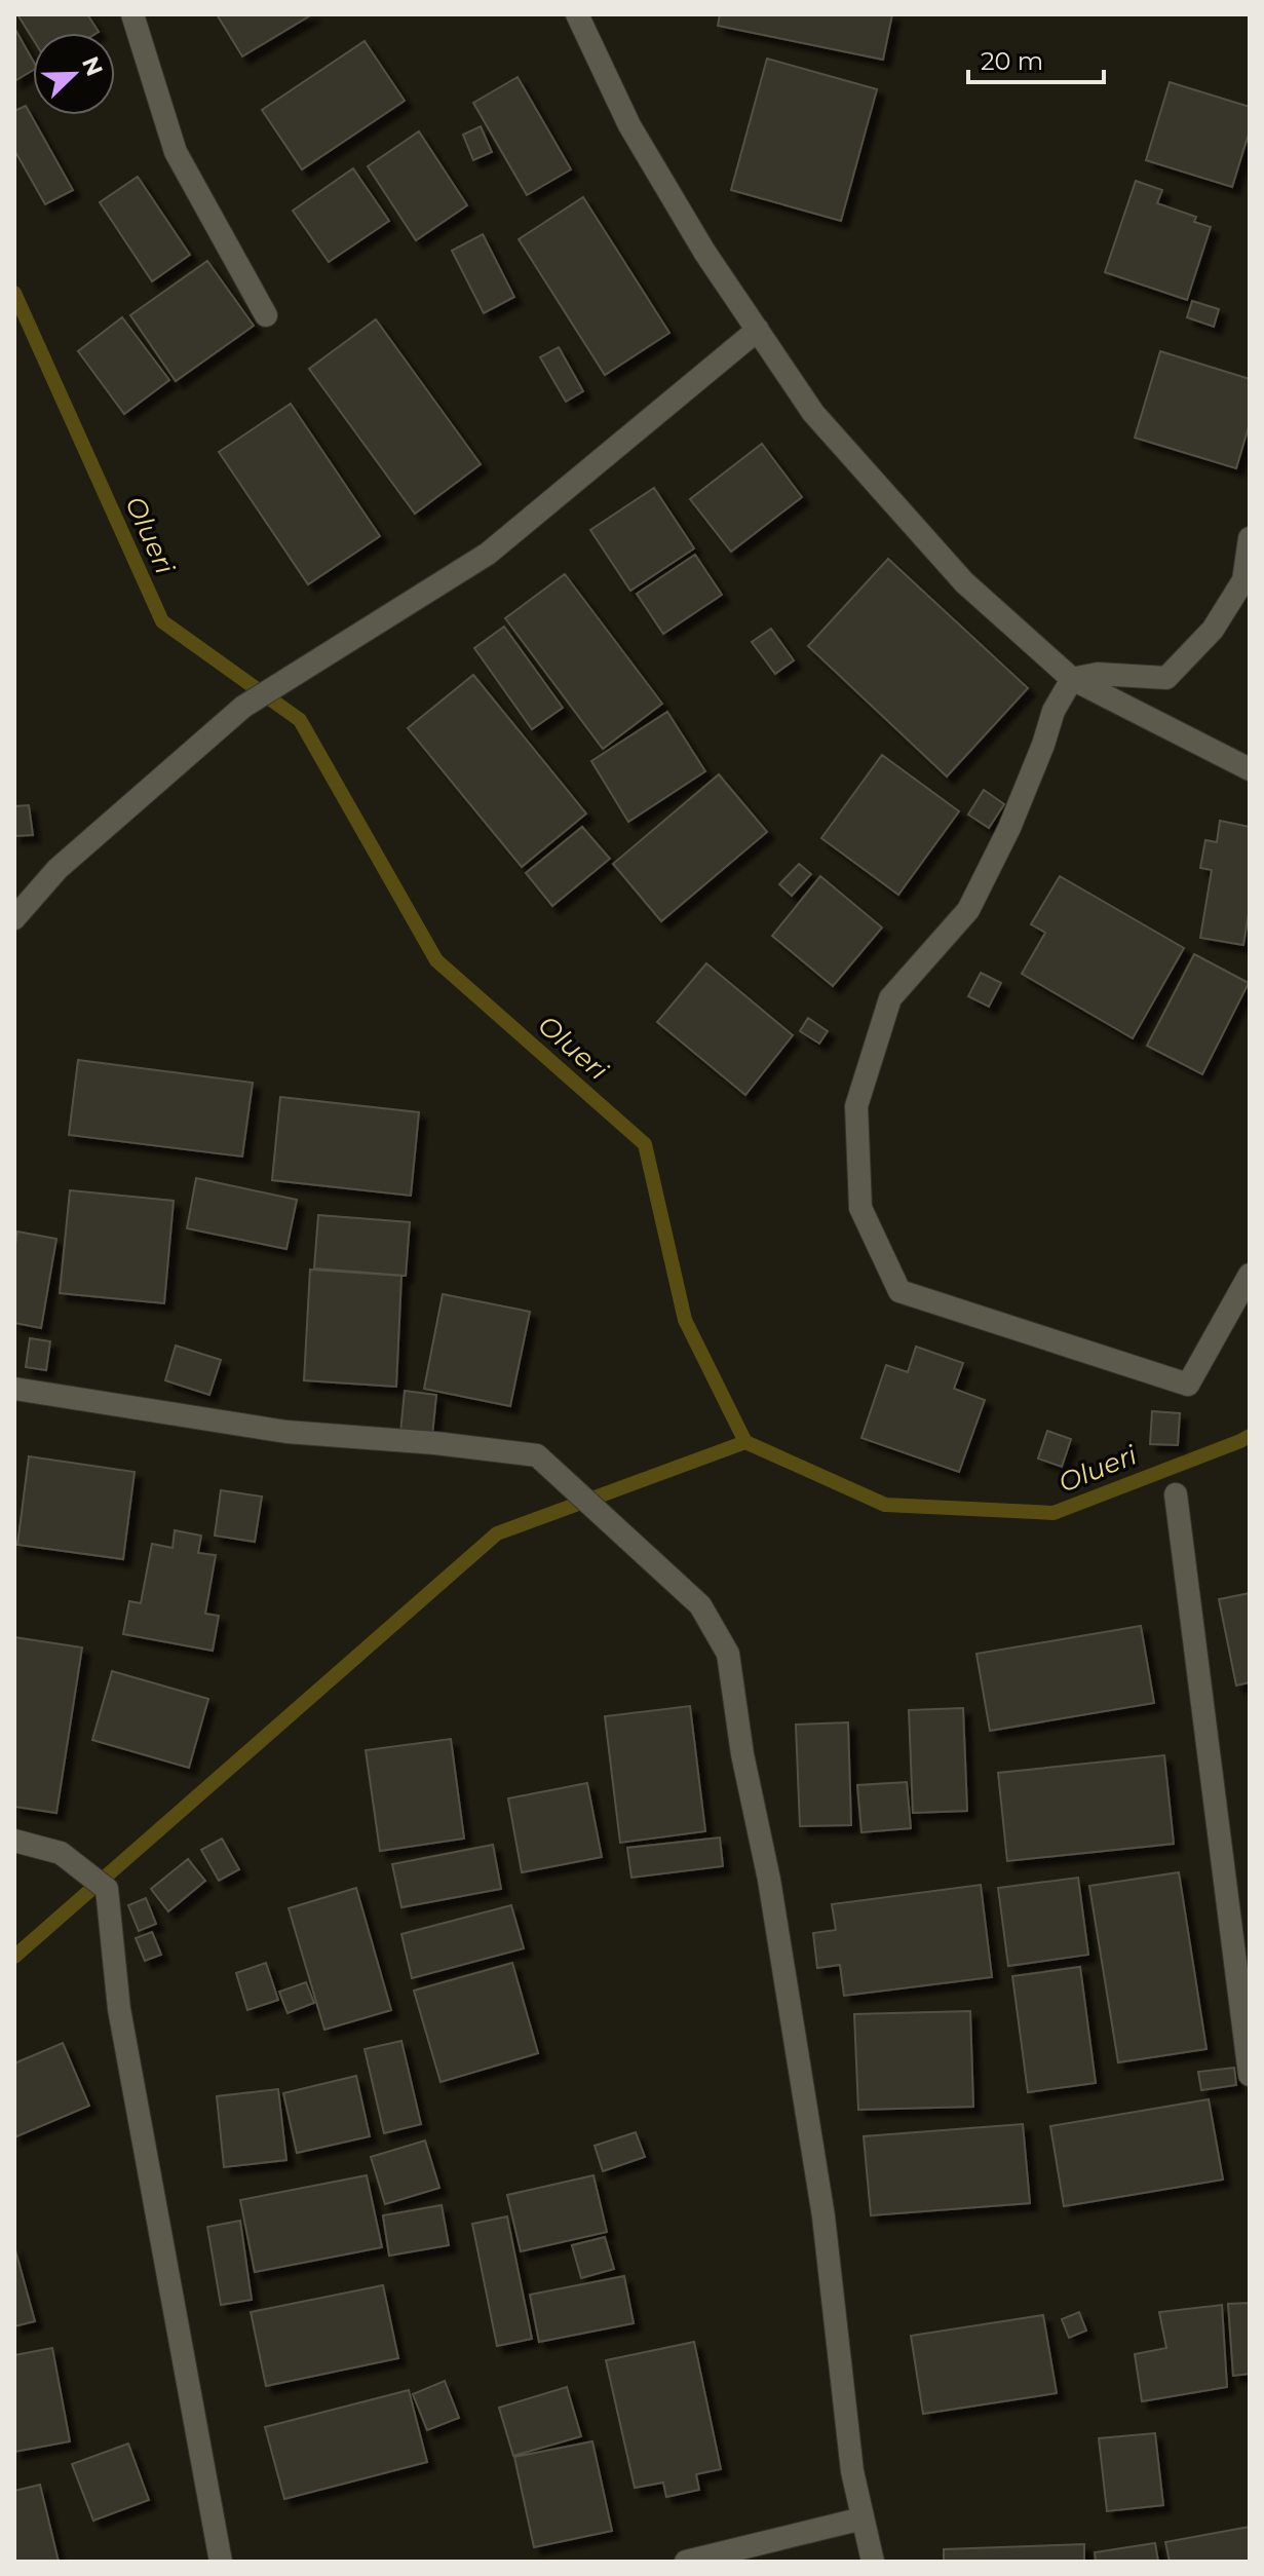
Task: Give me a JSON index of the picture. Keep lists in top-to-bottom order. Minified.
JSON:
{"water":["Olueri"],"scale_bar":"20 m","north":"top right"}
